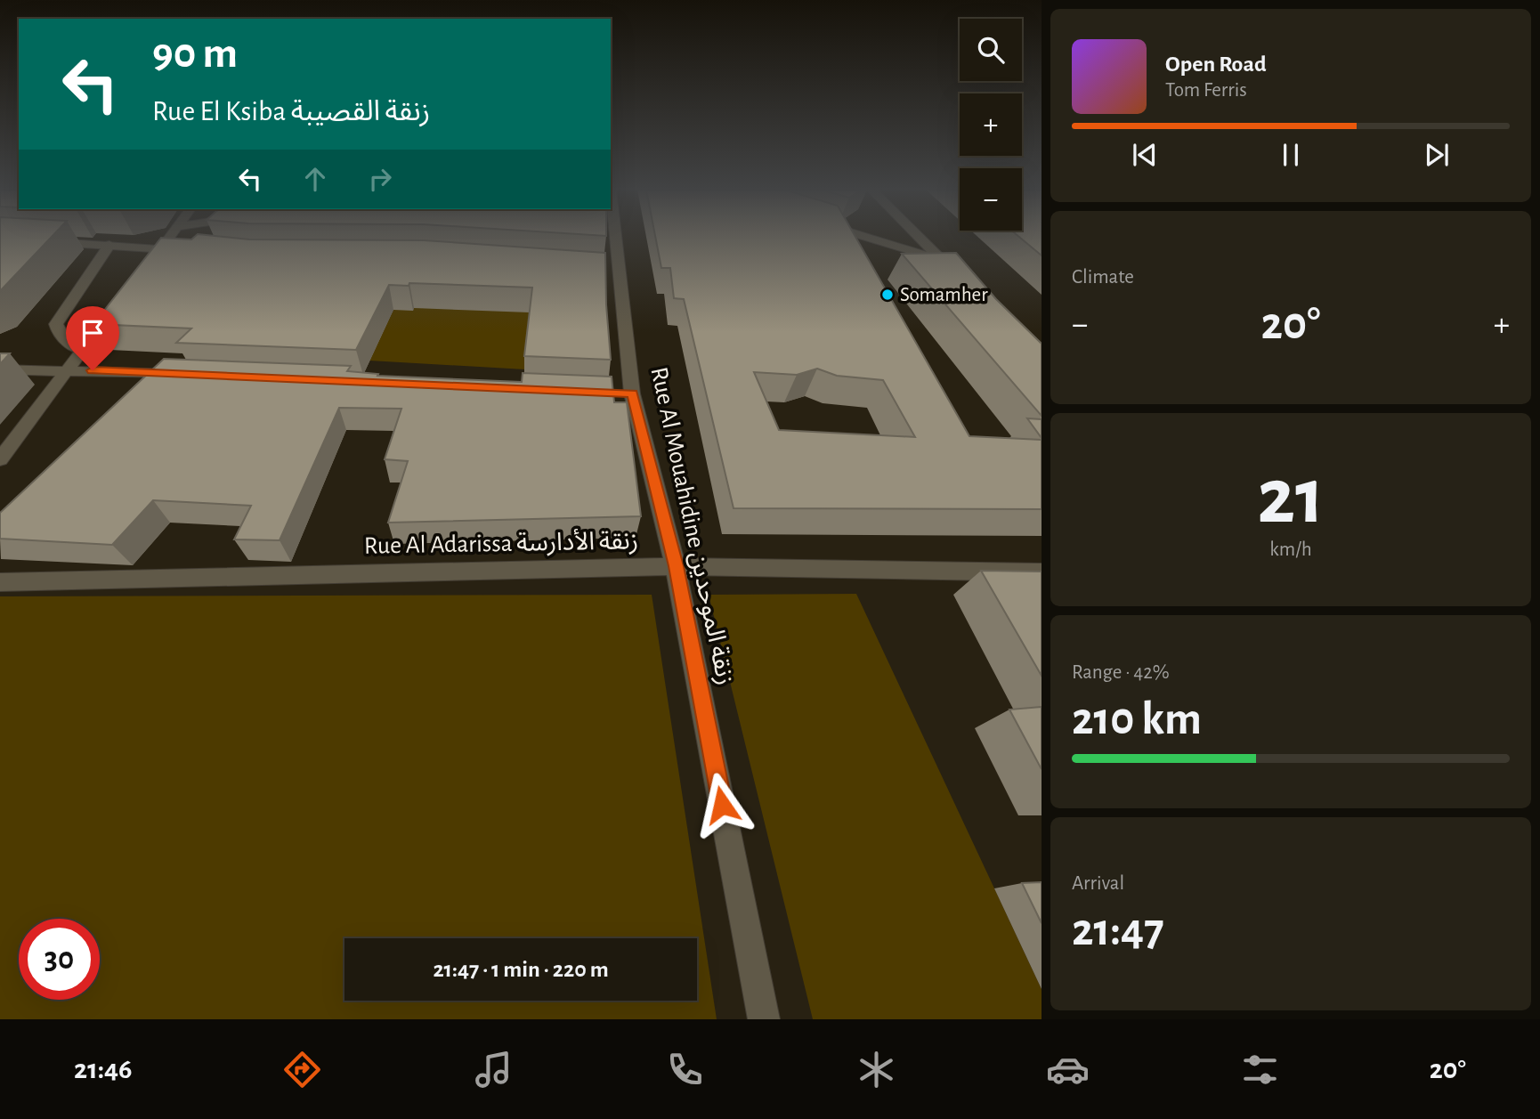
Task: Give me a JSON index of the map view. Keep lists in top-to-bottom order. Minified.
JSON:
{"streets":{"street":["Rue Al Mouahidine زنقة الموحدين","Rue Al Adarissa زنقة الأدارسة"]},"crossings":[["Rue Al Mouahidine زنقة الموحدين","Rue Al Adarissa زنقة الأدارسة"]],"places":["Somamher"],"page":{"map_buttons":["+","−"],"turn":["90 m","Rue El Ksiba زنقة القصيبة"],"song":["Open Road","Tom Ferris"],"tile":["Climate",["21","km/h"],["Range · 42%","210 km"],["Arrival","21:47"]],"heat":["−","20°","+"],"limit":"30","trip":"21:47 · 1 min · 220 m","tabs":["21:46","20°"]}}
